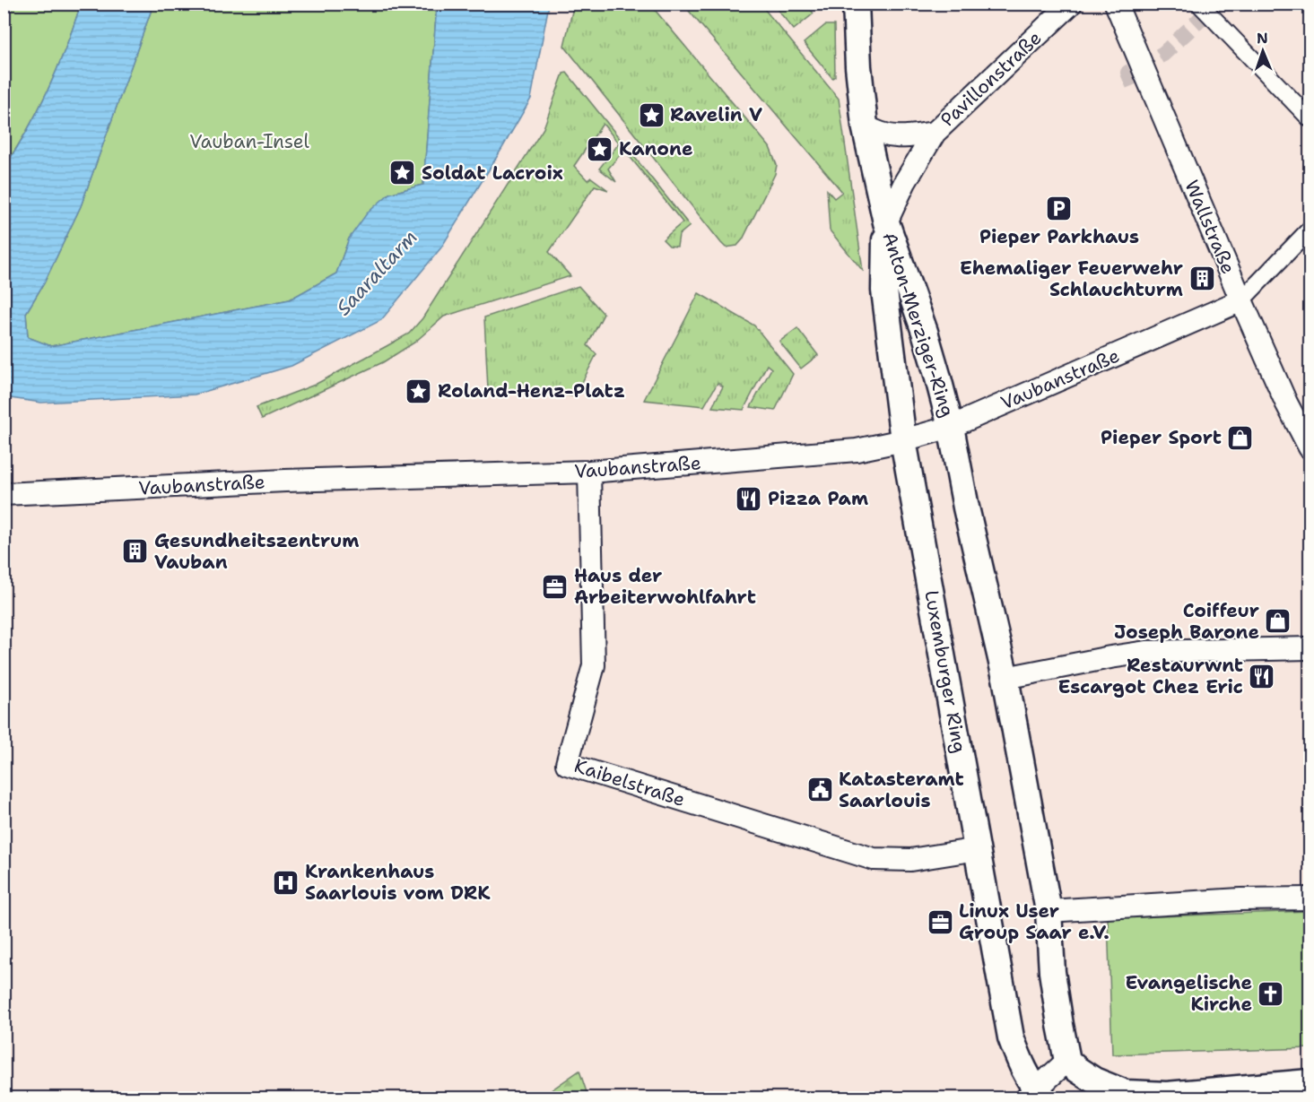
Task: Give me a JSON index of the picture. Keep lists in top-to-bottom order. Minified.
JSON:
{"streets":{"street":["Pavillonstraße","Wallstraße","Anton-Merziger-Ring","Vaubanstraße","Luxemburger Ring","Kaibelstraße"]},"crossings":[["Pavillonstraße","Anton-Merziger-Ring"],["Wallstraße","Vaubanstraße"],["Anton-Merziger-Ring","Vaubanstraße"],["Anton-Merziger-Ring","Luxemburger Ring"],["Vaubanstraße","Luxemburger Ring"],["Vaubanstraße","Kaibelstraße"],["Luxemburger Ring","Kaibelstraße"]],"water":["Saaraltarm"],"parks":["Vauban-Insel"],"places":{"place":["Ravelin V","Kanone","Soldat Lacroix","Roland-Henz-Platz"],"parking":["Pieper Parkhaus"],"building":["Ehemaliger Feuerwehr Schlauchturm","Gesundheitszentrum Vauban"],"shop":["Pieper Sport","Coiffeur Joseph Barone"],"restaurant":["Pizza Pam","Restaurwnt Escargot Chez Eric"],"office":["Haus der Arbeiterwohlfahrt","Linux User Group Saar e.V."],"public building":["Katasteramt Saarlouis"],"hospital":["Krankenhaus Saarlouis vom DRK"],"church":["Evangelische Kirche"]},"north":"top"}
